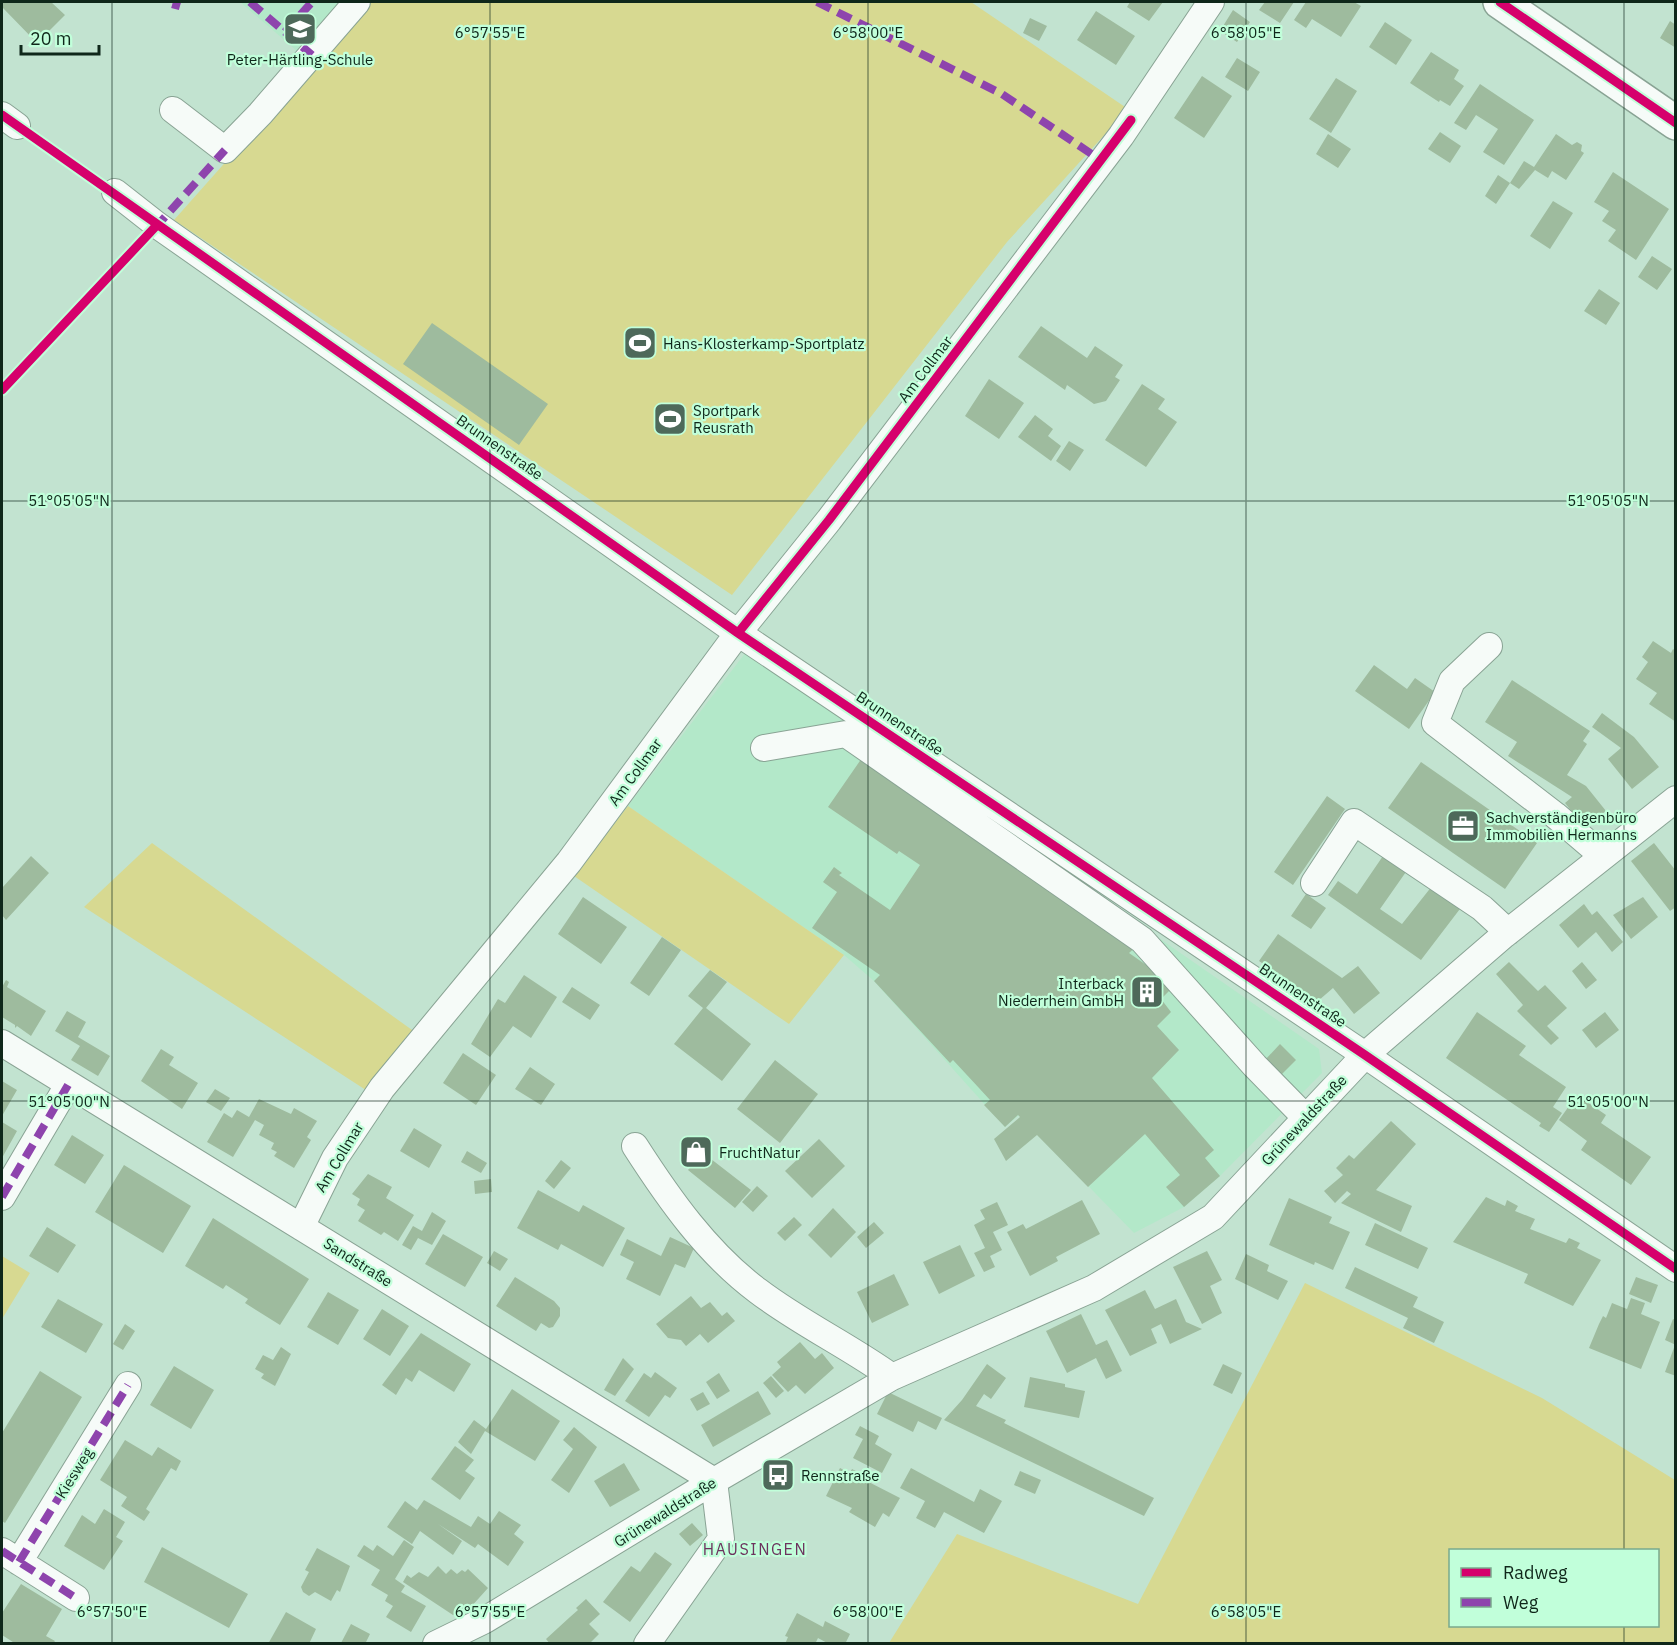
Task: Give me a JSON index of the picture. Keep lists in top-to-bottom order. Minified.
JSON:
{"streets":{"street":["Am Collmar","Brunnenstraße","Grünewaldstraße","Sandstraße","Kiesweg"]},"crossings":[["Am Collmar","Brunnenstraße"],["Am Collmar","Sandstraße"],["Brunnenstraße","Grünewaldstraße"],["Grünewaldstraße","Sandstraße"]],"districts":["HAUSINGEN"],"places":{"school or university":["Peter-Härtling-Schule"],"sports":["Hans-Klosterkamp-Sportplatz","Sportpark Reusrath"],"office":["Sachverständigenbüro Immobilien Hermanns"],"building":["Interback Niederrhein GmbH"],"shop":["FruchtNatur"],"bus stop":["Rennstraße"]},"legend":["Radweg","Weg"],"scale_bar":"20 m","coordinates":["6°57'55\"E","6°58'00\"E","6°58'05\"E","51°05'05\"N","51°05'00\"N","6°57'50\"E"]}
